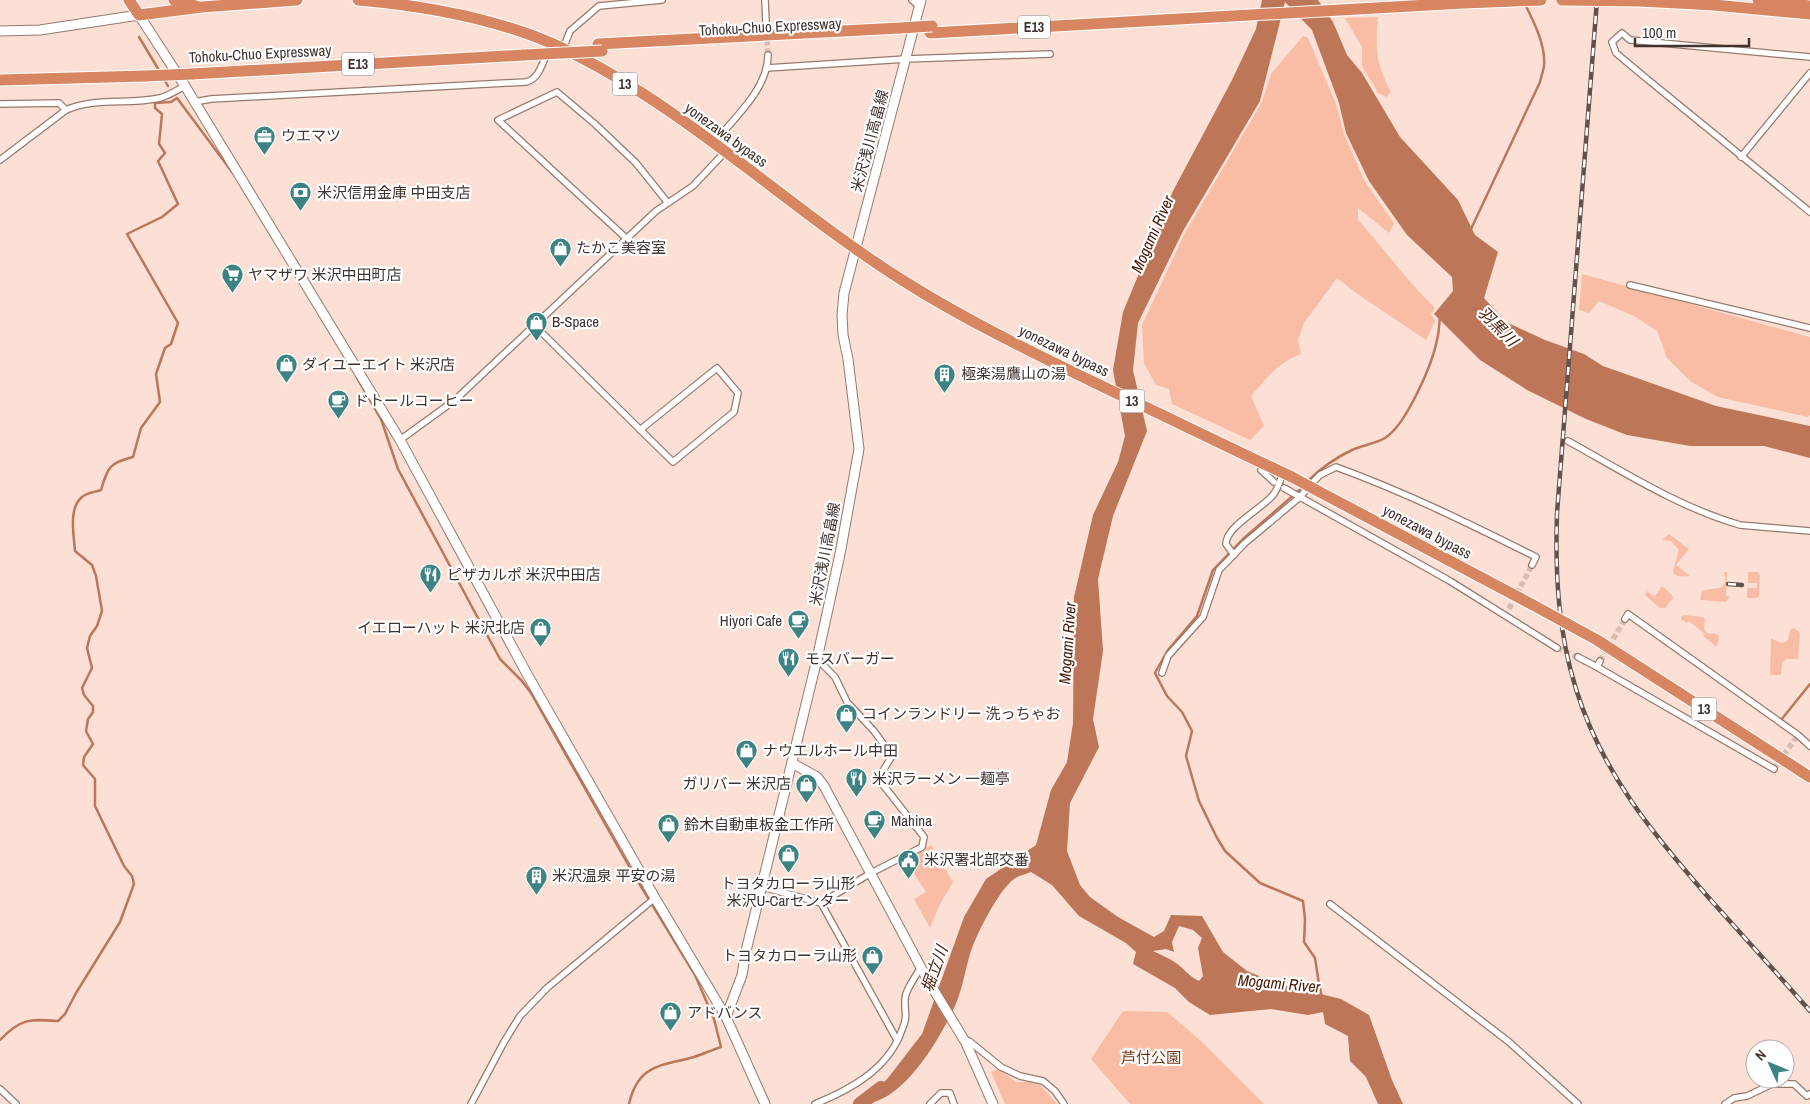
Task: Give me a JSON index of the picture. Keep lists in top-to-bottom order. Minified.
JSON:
{"streets":{"highway":["Tohoku-Chuo Expressway","E13","13","yonezawa bypass"],"street":["米沢浅川高畠線"]},"crossings":[["yonezawa bypass","米沢浅川高畠線"]],"water":["Mogami River","羽黒川","堀立川"],"parks":["芦付公園"],"places":{"office":["ウエマツ"],"bank":["米沢信用金庫 中田支店"],"shop":["たかこ美容室","B-Space","ダイユーエイト 米沢店","イエローハット 米沢北店","コインランドリー 洗っちゃお","ナウエルホール中田","ガリバー 米沢店","鈴木自動車板金工作所","トヨタカローラ山形 米沢U-Carセンター","トヨタカローラ山形","アドバンス"],"supermarket":["ヤマザワ 米沢中田町店"],"building":["極楽湯鷹山の湯","米沢温泉 平安の湯"],"cafe":["ドトールコーヒー","Hiyori Cafe","Mahina"],"restaurant":["ピザカルポ 米沢中田店","モスバーガー","米沢ラーメン 一麺亭"],"public building":["米沢署北部交番"]},"scale_bar":"100 m","north":"top left"}
